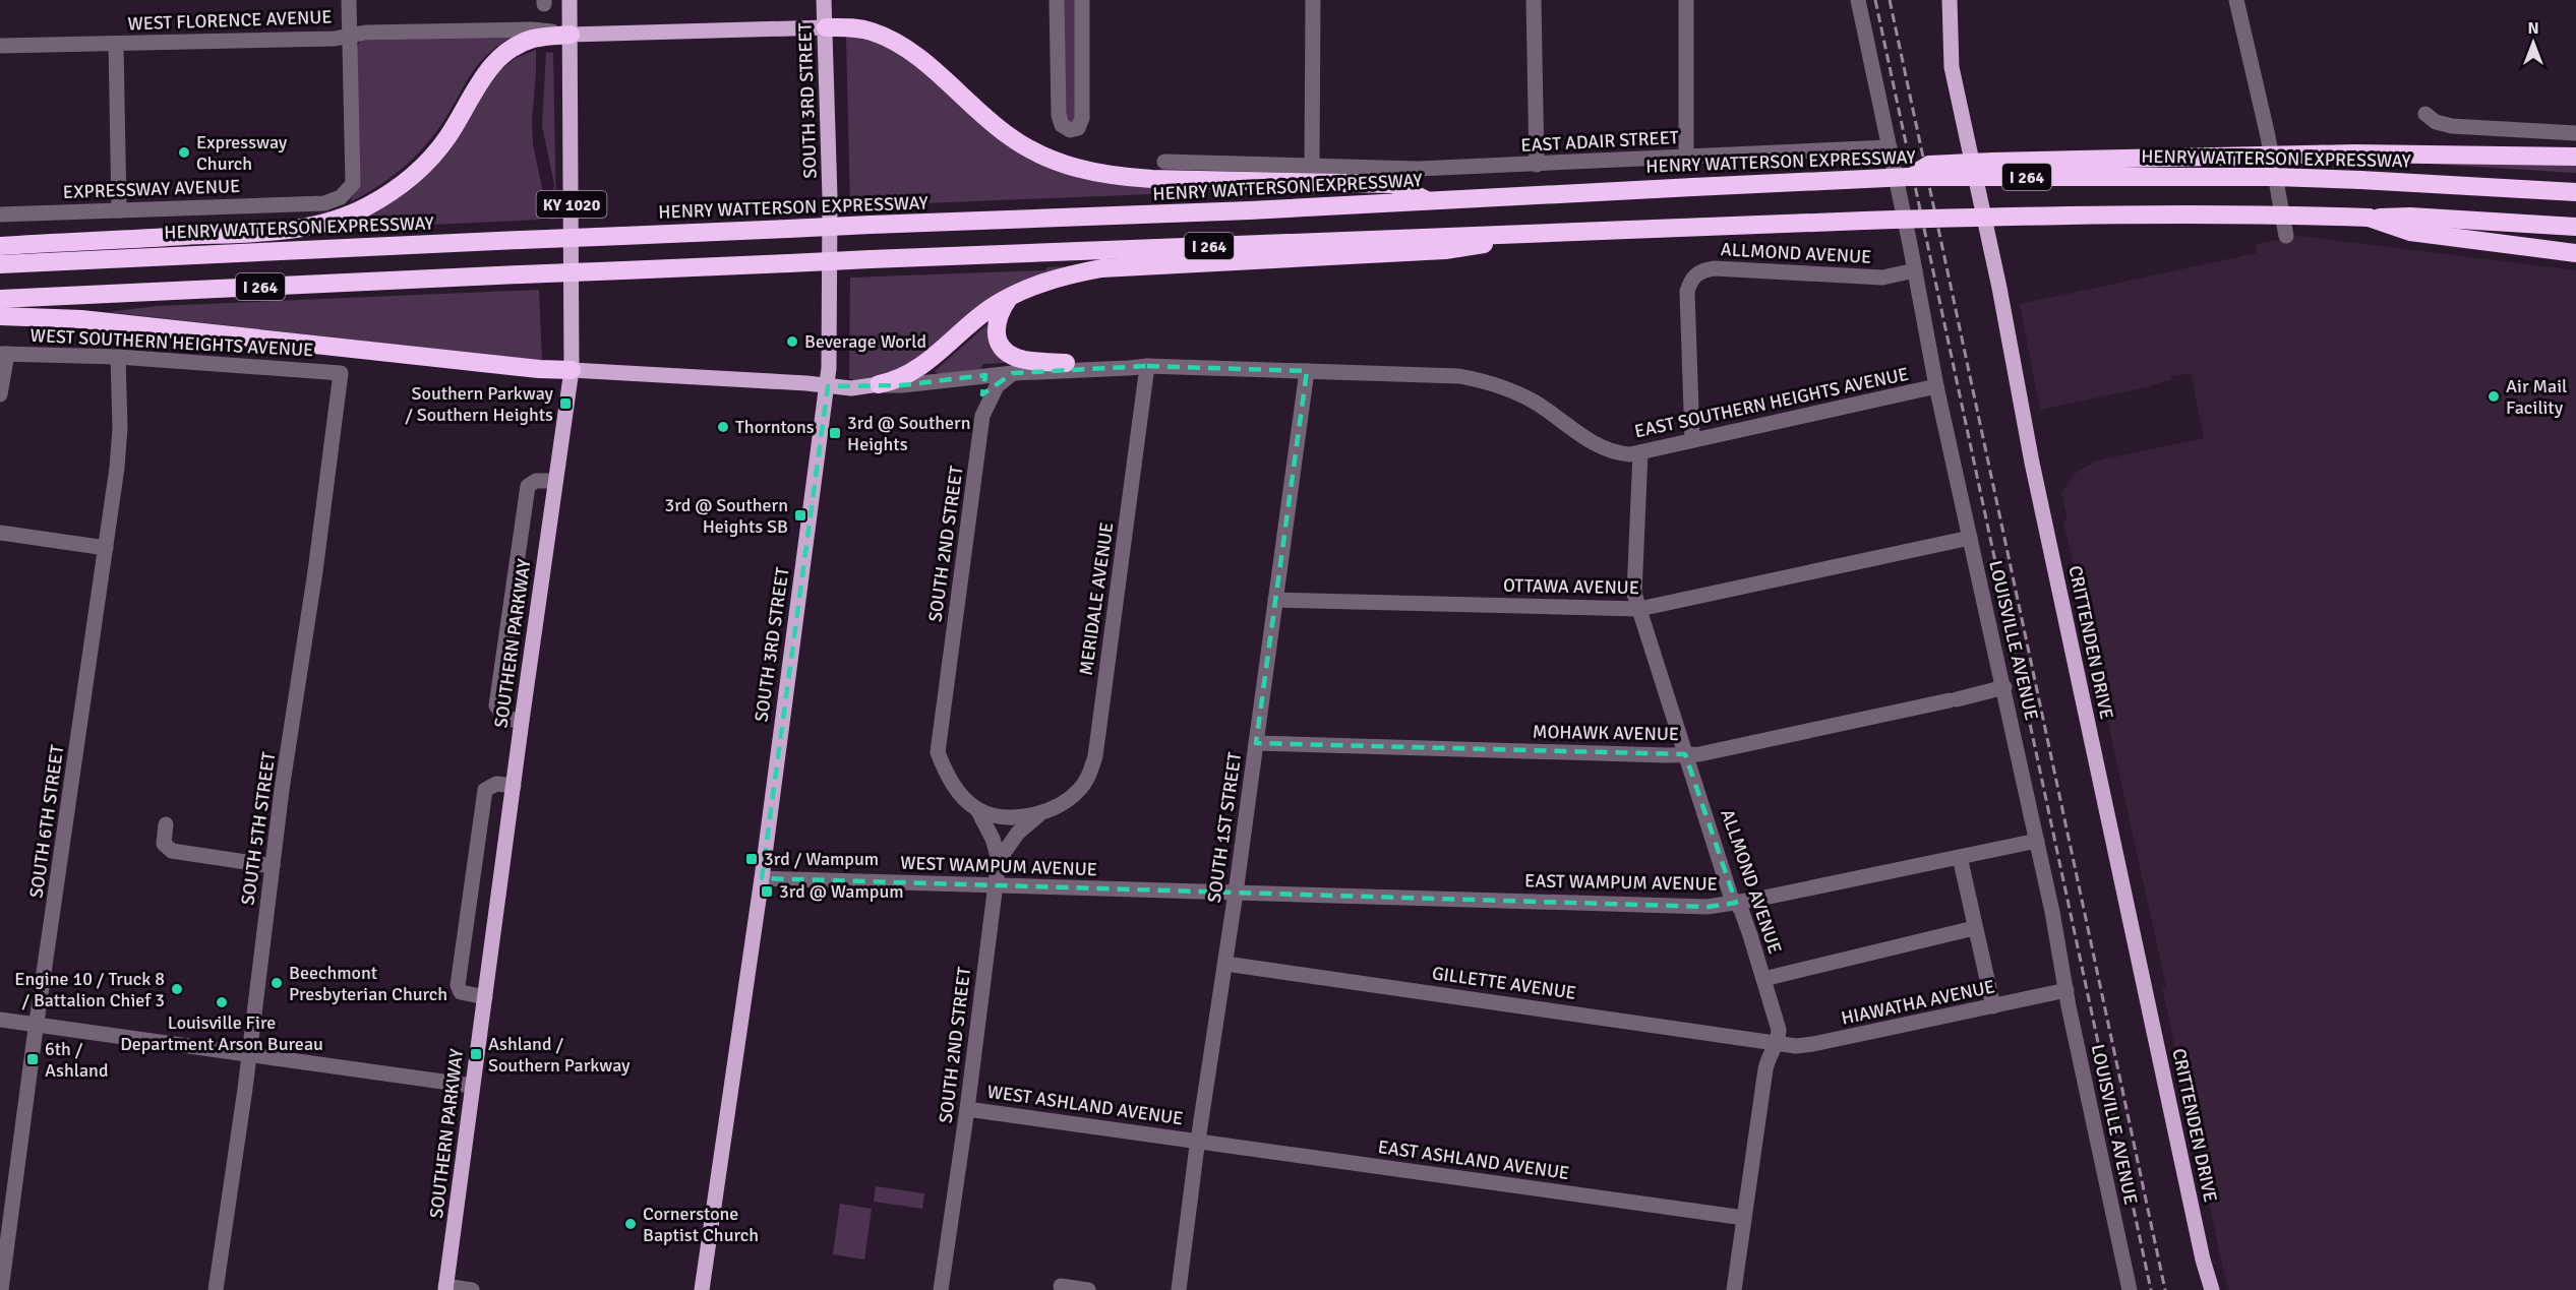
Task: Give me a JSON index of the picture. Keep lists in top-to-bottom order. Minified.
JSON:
{"streets":{"highway":["HENRY WATTERSON EXPRESSWAY","I 264"],"main road":["WEST FLORENCE AVENUE","SOUTH 3RD STREET","KY 1020","CRITTENDEN DRIVE","SOUTHERN PARKWAY"],"street":["EAST ADAIR STREET","EXPRESSWAY AVENUE","ALLMOND AVENUE","WEST SOUTHERN HEIGHTS AVENUE","EAST SOUTHERN HEIGHTS AVENUE","SOUTH 2ND STREET","OTTAWA AVENUE","MERIDALE AVENUE","LOUISVILLE AVENUE","MOHAWK AVENUE","SOUTH 6TH STREET","SOUTH 1ST STREET","SOUTH 5TH STREET","WEST WAMPUM AVENUE","EAST WAMPUM AVENUE","GILLETTE AVENUE","HIAWATHA AVENUE","WEST ASHLAND AVENUE","EAST ASHLAND AVENUE"]},"crossings":[["WEST FLORENCE AVENUE","SOUTH 3RD STREET"],["WEST FLORENCE AVENUE","EXPRESSWAY AVENUE"],["WEST FLORENCE AVENUE","SOUTHERN PARKWAY"],["SOUTH 3RD STREET","WEST WAMPUM AVENUE"],["EAST ADAIR STREET","LOUISVILLE AVENUE"],["ALLMOND AVENUE","EAST SOUTHERN HEIGHTS AVENUE"],["ALLMOND AVENUE","OTTAWA AVENUE"],["ALLMOND AVENUE","LOUISVILLE AVENUE"],["ALLMOND AVENUE","MOHAWK AVENUE"],["ALLMOND AVENUE","EAST WAMPUM AVENUE"],["ALLMOND AVENUE","GILLETTE AVENUE"],["ALLMOND AVENUE","HIAWATHA AVENUE"],["ALLMOND AVENUE","EAST ASHLAND AVENUE"],["WEST SOUTHERN HEIGHTS AVENUE","SOUTH 6TH STREET"],["WEST SOUTHERN HEIGHTS AVENUE","SOUTH 5TH STREET"],["EAST SOUTHERN HEIGHTS AVENUE","LOUISVILLE AVENUE"],["EAST SOUTHERN HEIGHTS AVENUE","SOUTH 1ST STREET"],["SOUTH 2ND STREET","MERIDALE AVENUE"],["SOUTH 2ND STREET","WEST WAMPUM AVENUE"],["SOUTH 2ND STREET","WEST ASHLAND AVENUE"],["OTTAWA AVENUE","LOUISVILLE AVENUE"],["OTTAWA AVENUE","SOUTH 1ST STREET"],["LOUISVILLE AVENUE","MOHAWK AVENUE"],["LOUISVILLE AVENUE","EAST WAMPUM AVENUE"],["LOUISVILLE AVENUE","HIAWATHA AVENUE"],["MOHAWK AVENUE","SOUTH 1ST STREET"],["SOUTH 1ST STREET","WEST WAMPUM AVENUE"],["SOUTH 1ST STREET","EAST WAMPUM AVENUE"],["SOUTH 1ST STREET","GILLETTE AVENUE"],["SOUTH 1ST STREET","WEST ASHLAND AVENUE"],["SOUTH 1ST STREET","EAST ASHLAND AVENUE"],["WEST WAMPUM AVENUE","EAST WAMPUM AVENUE"],["GILLETTE AVENUE","HIAWATHA AVENUE"],["WEST ASHLAND AVENUE","EAST ASHLAND AVENUE"]],"places":{"other":["Expressway Church","Beverage World","Air Mail Facility","Thorntons","Beechmont Presbyterian Church","Engine 10 / Truck 8 / Battalion Chief 3","Louisville Fire Department Arson Bureau","Cornerstone Baptist Church"],"transit":["Southern Parkway / Southern Heights","3rd @ Southern Heights","3rd @ Southern Heights SB","3rd / Wampum","3rd @ Wampum","Ashland / Southern Parkway","6th / Ashland"]},"north":"top"}
